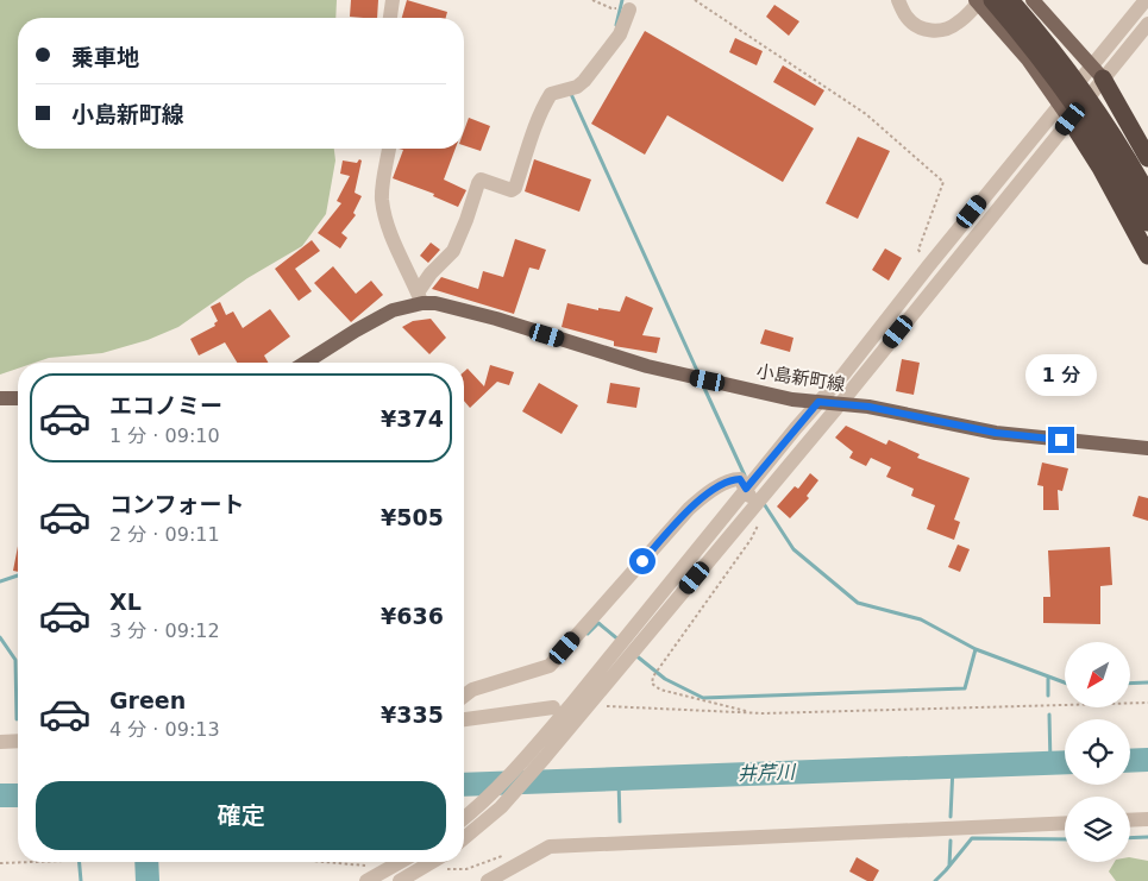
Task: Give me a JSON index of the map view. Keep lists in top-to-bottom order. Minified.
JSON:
{"streets":{"main road":["小島新町線"]},"water":["井芹川"],"north":"bottom left","page":{"banner":["乗車地","小島新町線"],"bubble":"1 分","list":[{"name":"エコノミー","note":"1 分 · 09:10","value":"¥374"},{"name":"コンフォート","note":"2 分 · 09:11","value":"¥505"},{"name":"XL","note":"3 分 · 09:12","value":"¥636"},{"name":"Green","note":"4 分 · 09:13","value":"¥335"}],"buttons":"確定"}}
